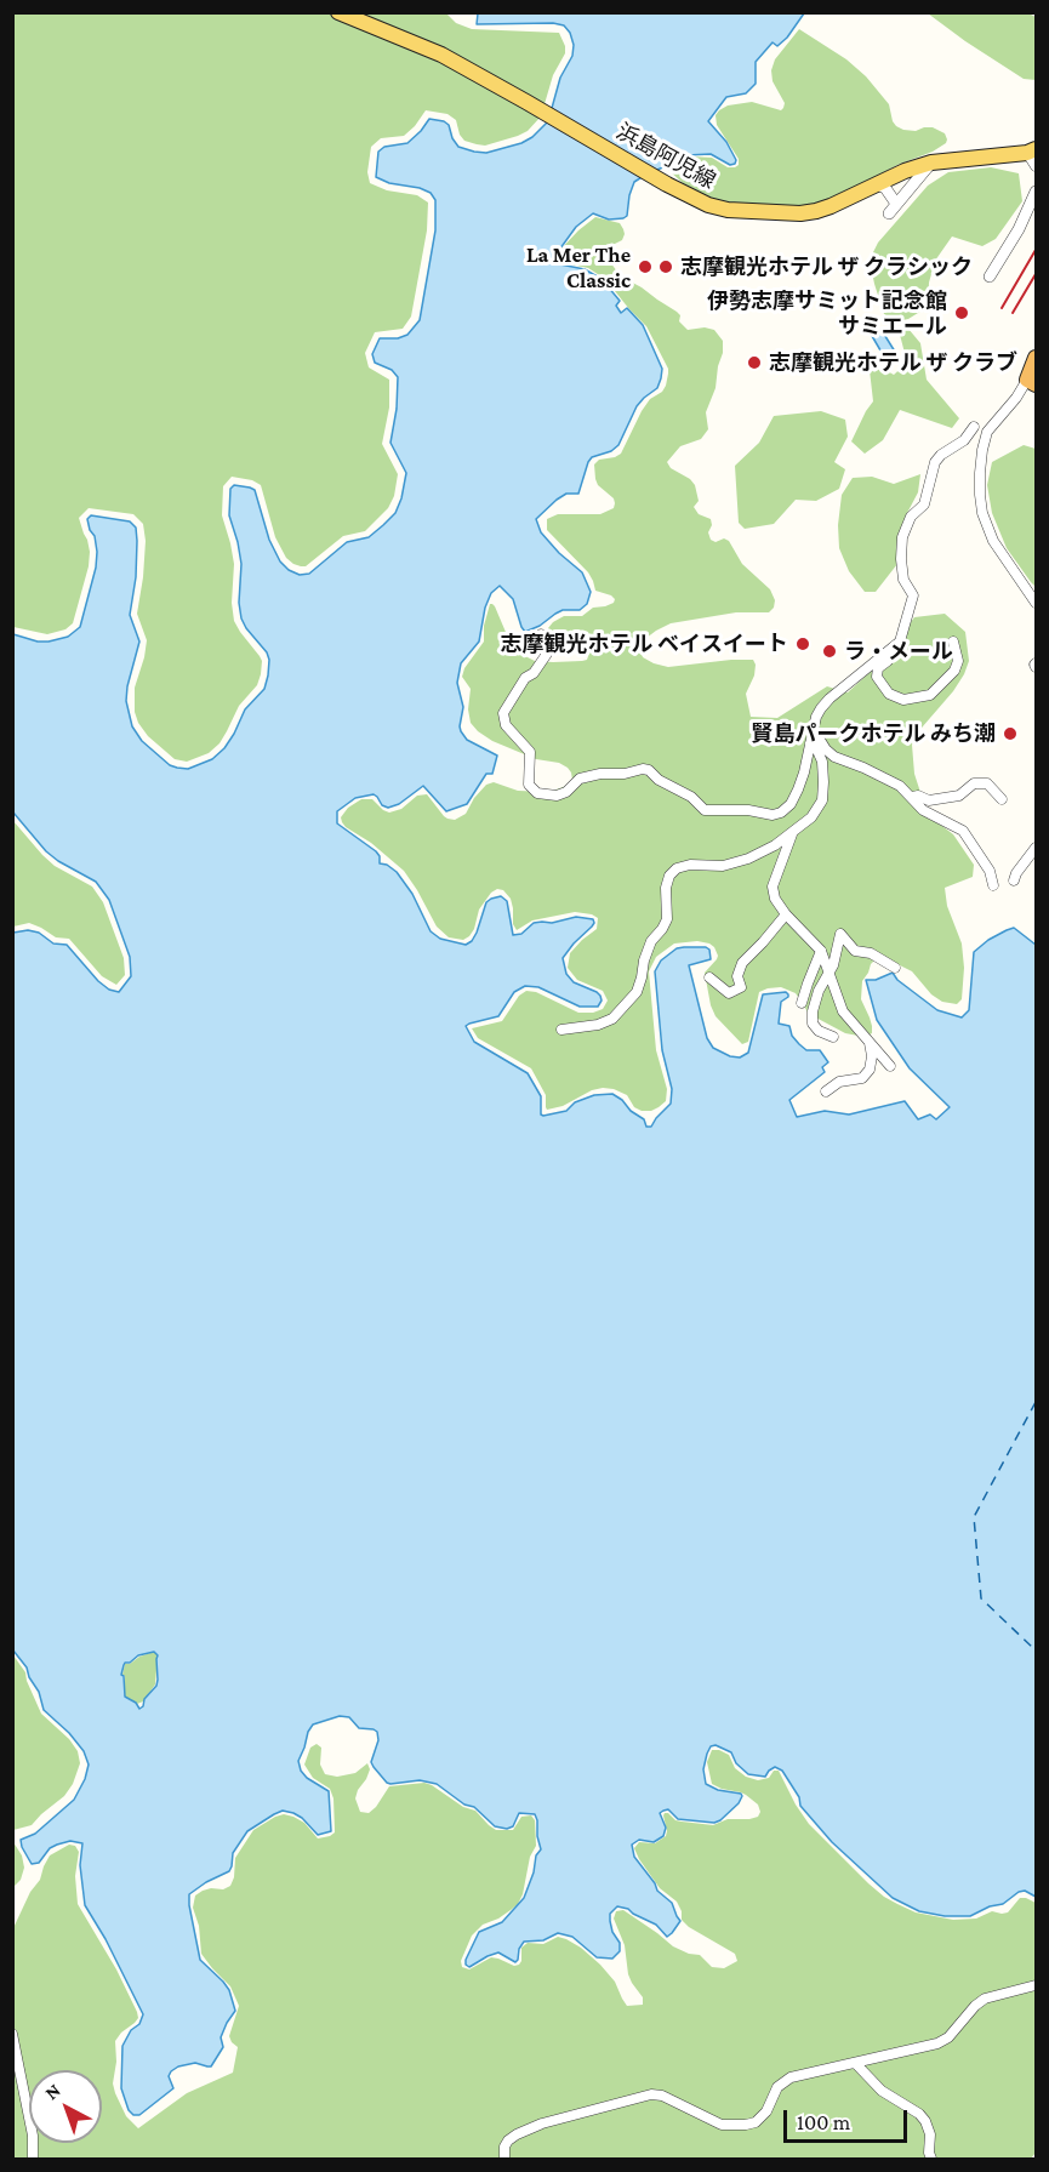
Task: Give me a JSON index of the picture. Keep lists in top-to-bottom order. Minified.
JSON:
{"streets":{"main road":["浜島阿児線"]},"places":["La Mer The Classic","志摩観光ホテル ザ クラシック","伊勢志摩サミット記念館 サミエール","志摩観光ホテル ザ クラブ","志摩観光ホテル ベイスイート","ラ・メール","賢島パークホテル みち潮"],"scale_bar":"100 m","north":"top left"}
